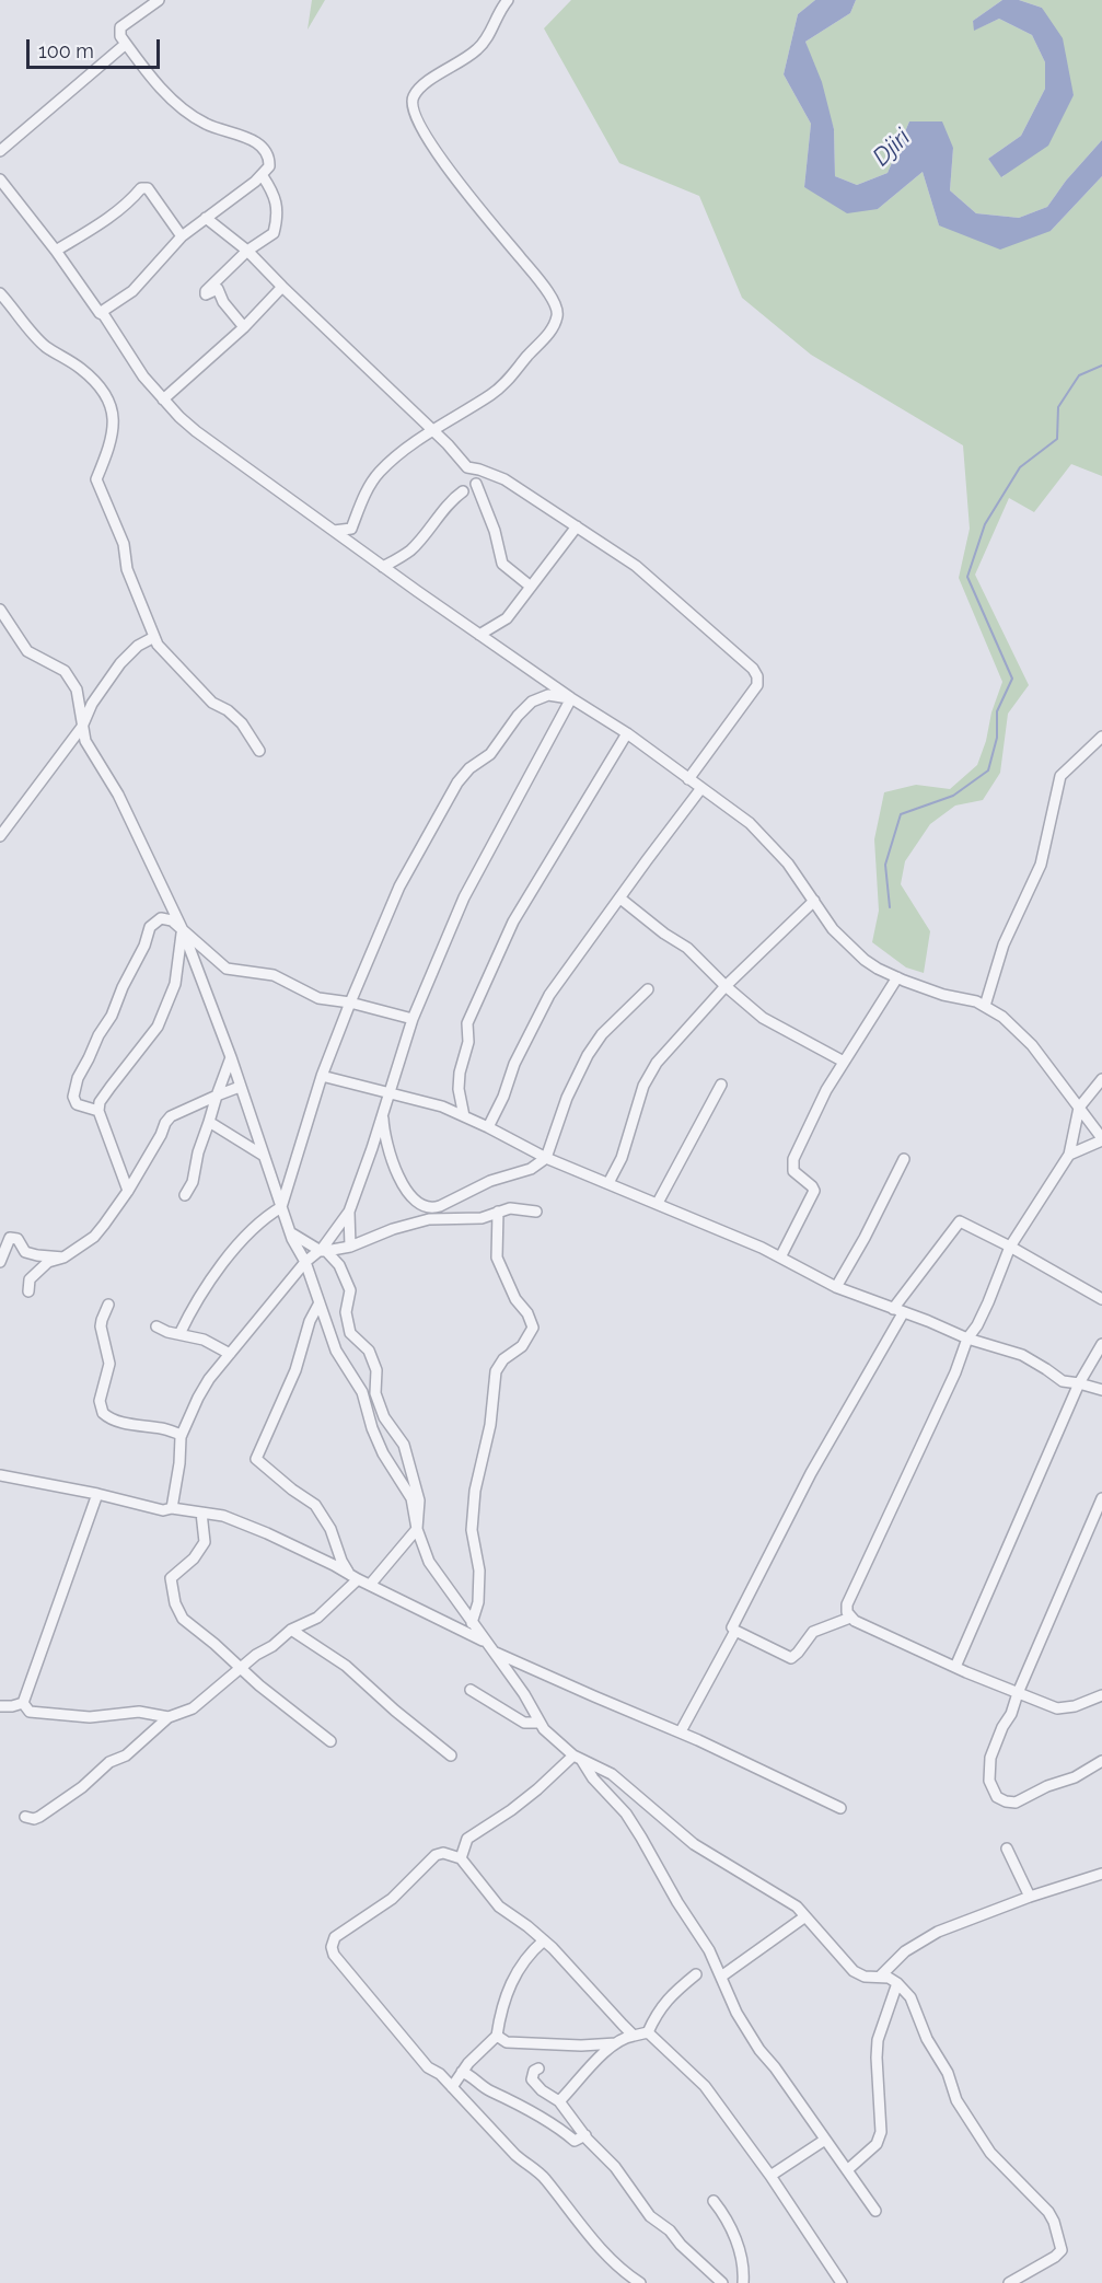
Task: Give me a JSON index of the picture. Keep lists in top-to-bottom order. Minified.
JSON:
{"water":["Djiri"],"scale_bar":"100 m"}
